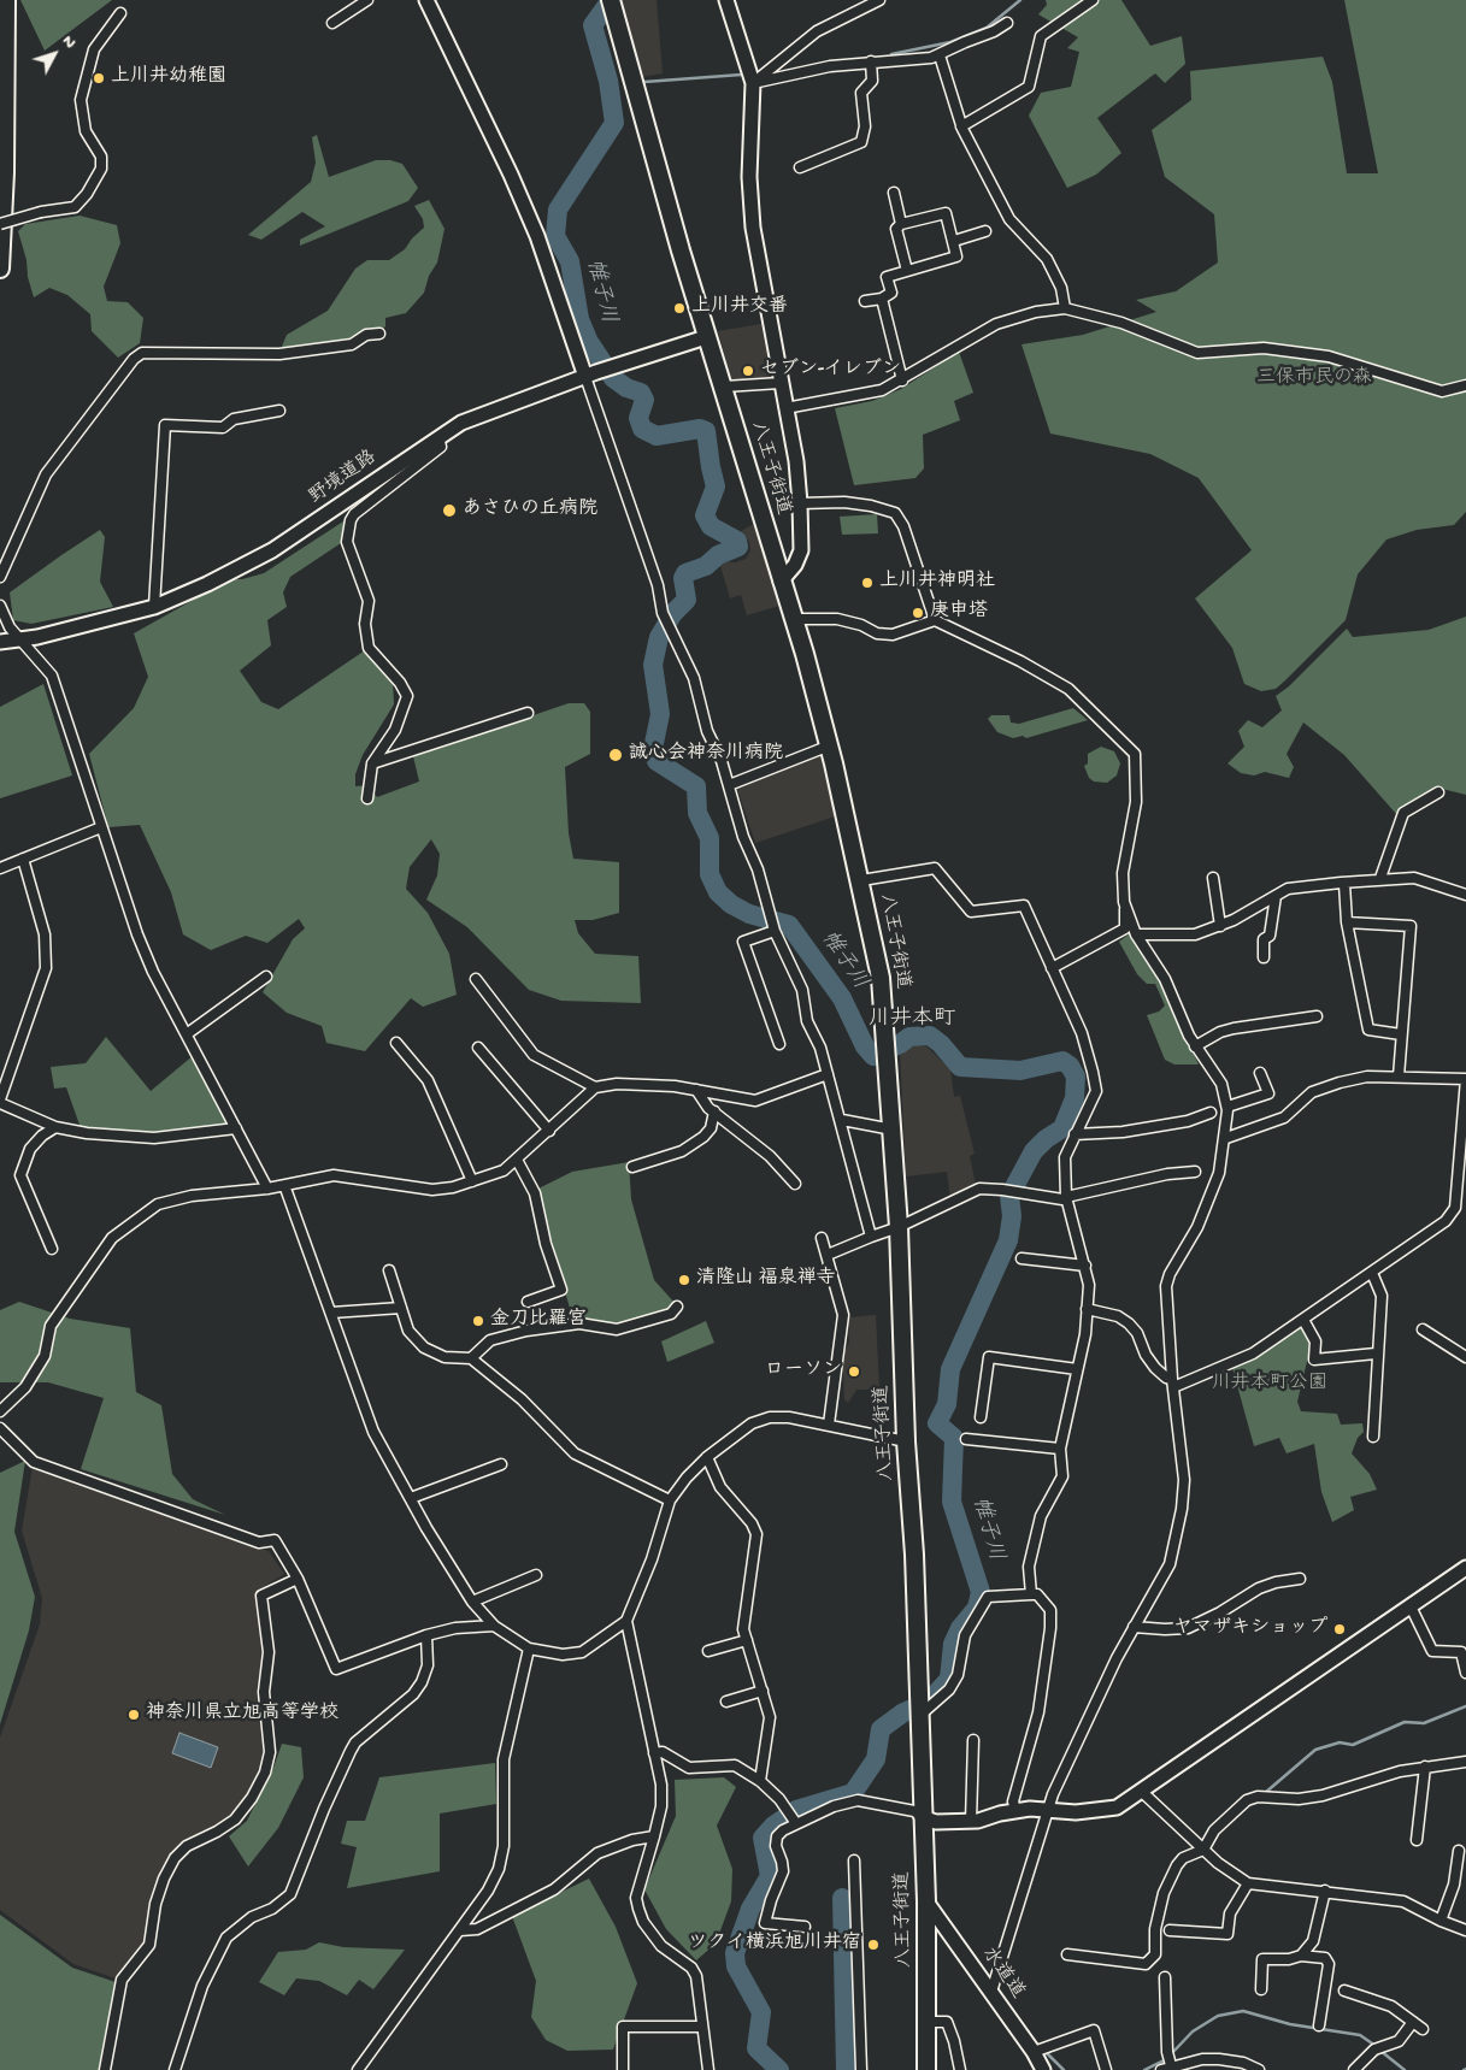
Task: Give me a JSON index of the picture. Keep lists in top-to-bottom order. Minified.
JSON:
{"streets":{"highway":["八王子街道"],"street":["野境道路","水道道"]},"crossings":[["八王子街道","野境道路"],["八王子街道","水道道"]],"districts":["川井本町"],"water":["帷子川"],"parks":["三保市民の森","川井本町公園"],"places":["上川井幼稚園","上川井交番","セブン-イレブン","あさひの丘病院","上川井神明社","庚申塔","誠心会神奈川病院","清隆山 福泉禅寺","金刀比羅宮","ローソン","ヤマザキショップ","神奈川県立旭高等学校","ツクイ横浜旭川井宿"],"north":"top right"}
